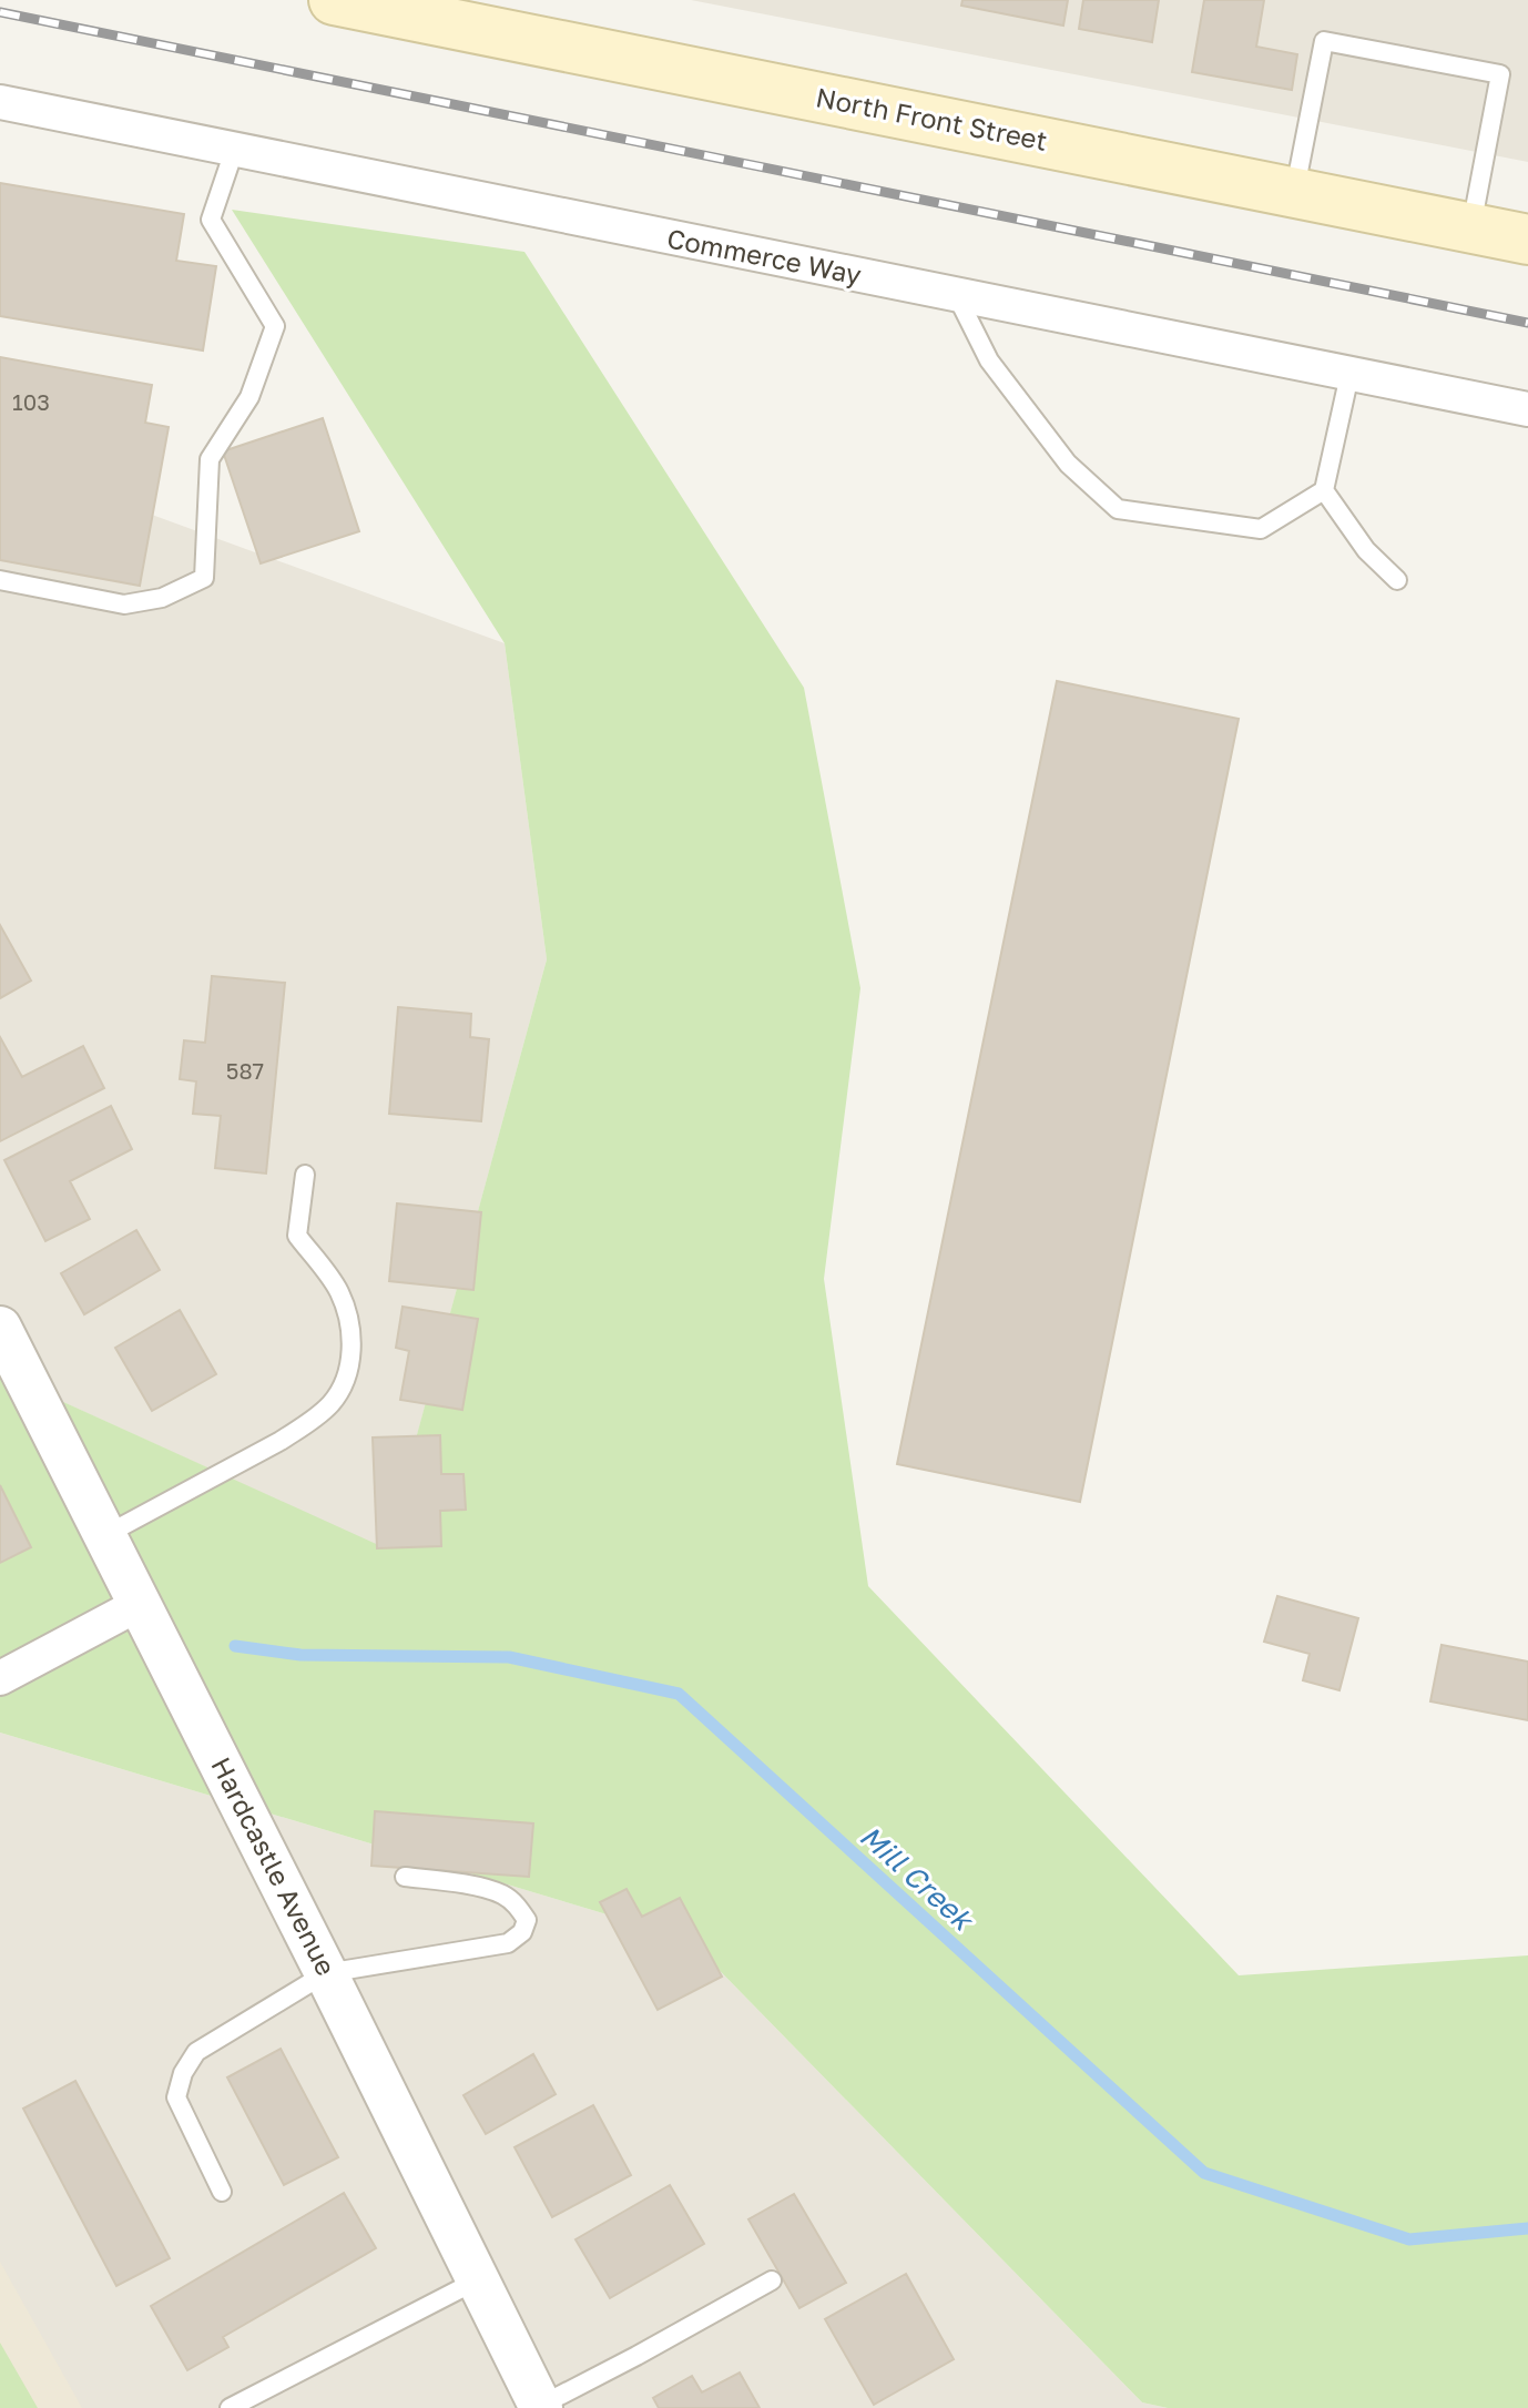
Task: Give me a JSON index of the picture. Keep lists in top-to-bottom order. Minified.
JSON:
{"streets":{"main road":["North Front Street"],"street":["Commerce Way","Hardcastle Avenue"]},"water":["Mill Creek"],"house_numbers":["103","587"]}
